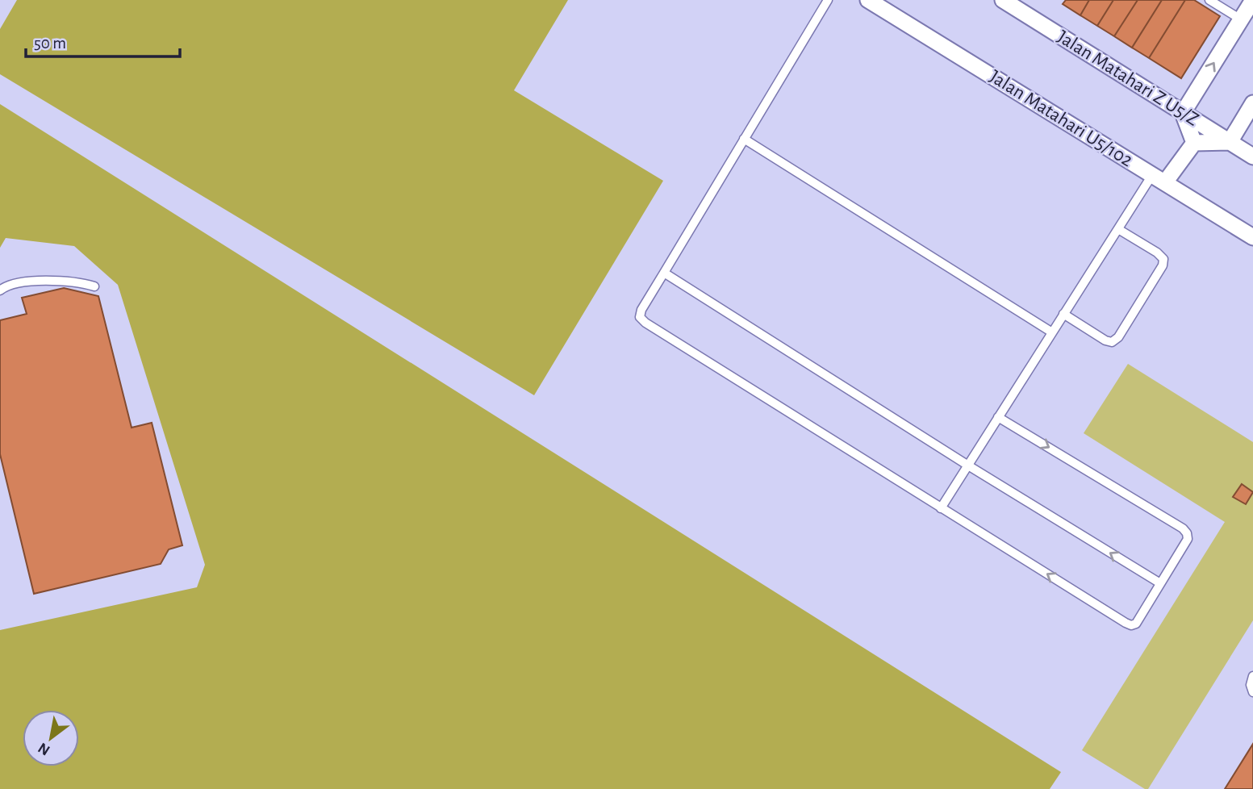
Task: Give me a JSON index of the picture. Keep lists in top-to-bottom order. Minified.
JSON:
{"streets":{"street":["Jalan Matahari Z U5/Z","Jalan Matahari U5/102"]},"scale_bar":"50 m","north":"bottom left"}
